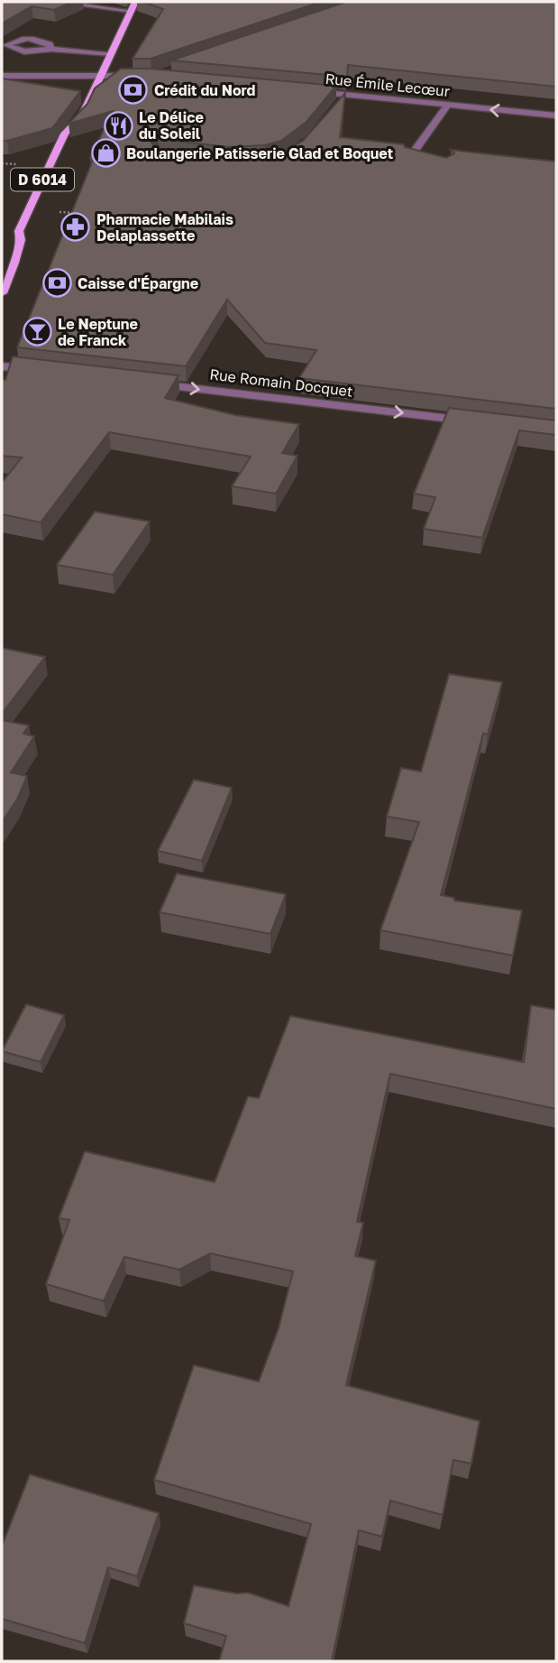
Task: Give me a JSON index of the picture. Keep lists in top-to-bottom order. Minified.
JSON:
{"streets":{"main road":["D 6014"],"street":["Rue Émile Lecœur","Rue Romain Docquet"]},"one_way":["Rue Émile Lecœur","Rue Romain Docquet"],"places":{"bank":["Crédit du Nord","Caisse d'Épargne"],"restaurant":["Le Délice du Soleil"],"shop":["Boulangerie Patisserie Glad et Boquet"],"pharmacy":["Pharmacie Mabilais Delaplassette"],"bar":["Le Neptune de Franck"]}}
